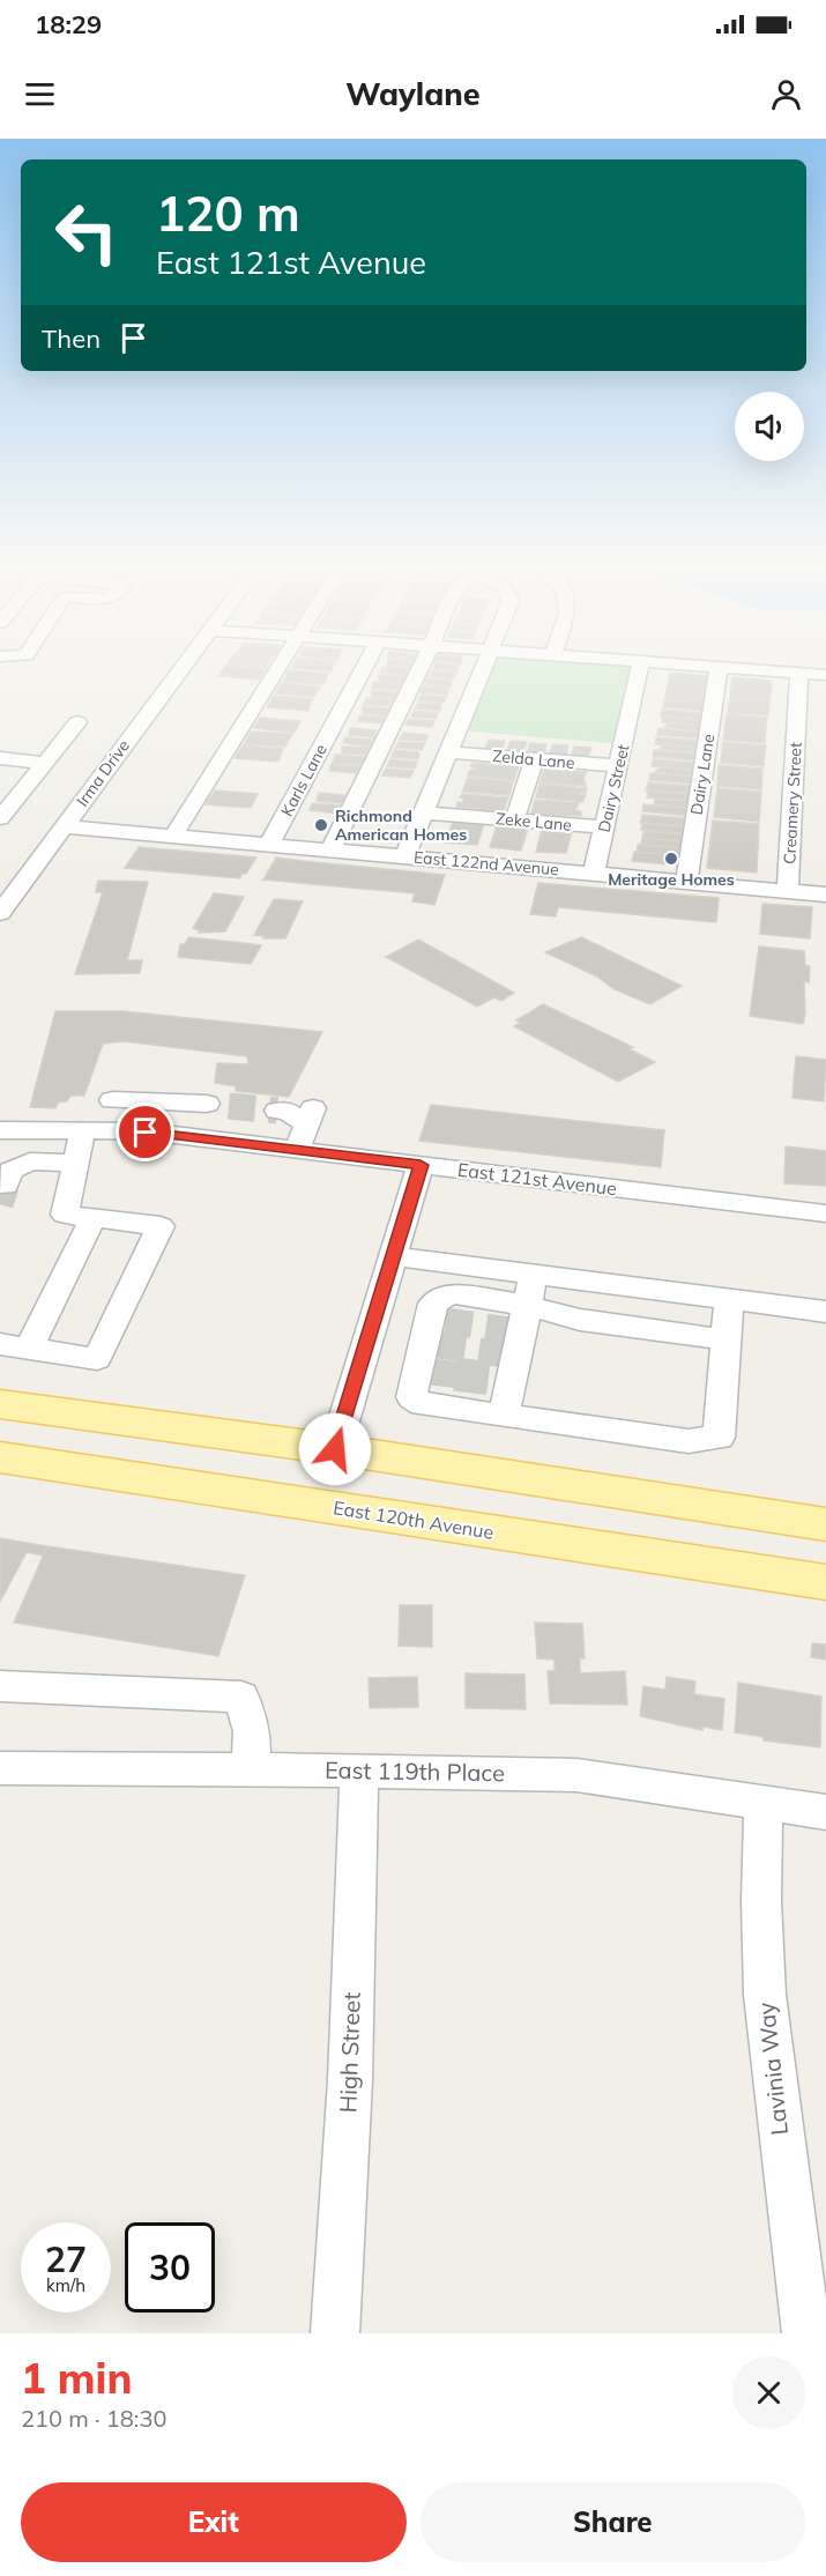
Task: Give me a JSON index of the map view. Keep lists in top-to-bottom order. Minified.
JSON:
{"streets":{"main road":["East 120th Avenue"],"street":["Zelda Lane","Irma Drive","Dairy Lane","Karls Lane","Dairy Street","Creamery Street","Zeke Lane","East 122nd Avenue","East 121st Avenue","East 119th Place","High Street","Lavinia Way"]},"crossings":[["Zelda Lane","Dairy Street"],["Irma Drive","East 122nd Avenue"],["Dairy Lane","East 122nd Avenue"],["Karls Lane","East 122nd Avenue"],["Dairy Street","Zeke Lane"],["Dairy Street","East 122nd Avenue"],["Creamery Street","East 122nd Avenue"],["East 119th Place","High Street"],["East 119th Place","Lavinia Way"]],"places":["Richmond American Homes","Meritage Homes"],"page":{"status":"18:29","header":"Waylane","turn":["120 m","East 121st Avenue"],"then":"Then","speed":"27 km/h","limit":"30","heading":["1 min","210 m · 18:30"],"buttons":["Exit","Share"]}}
